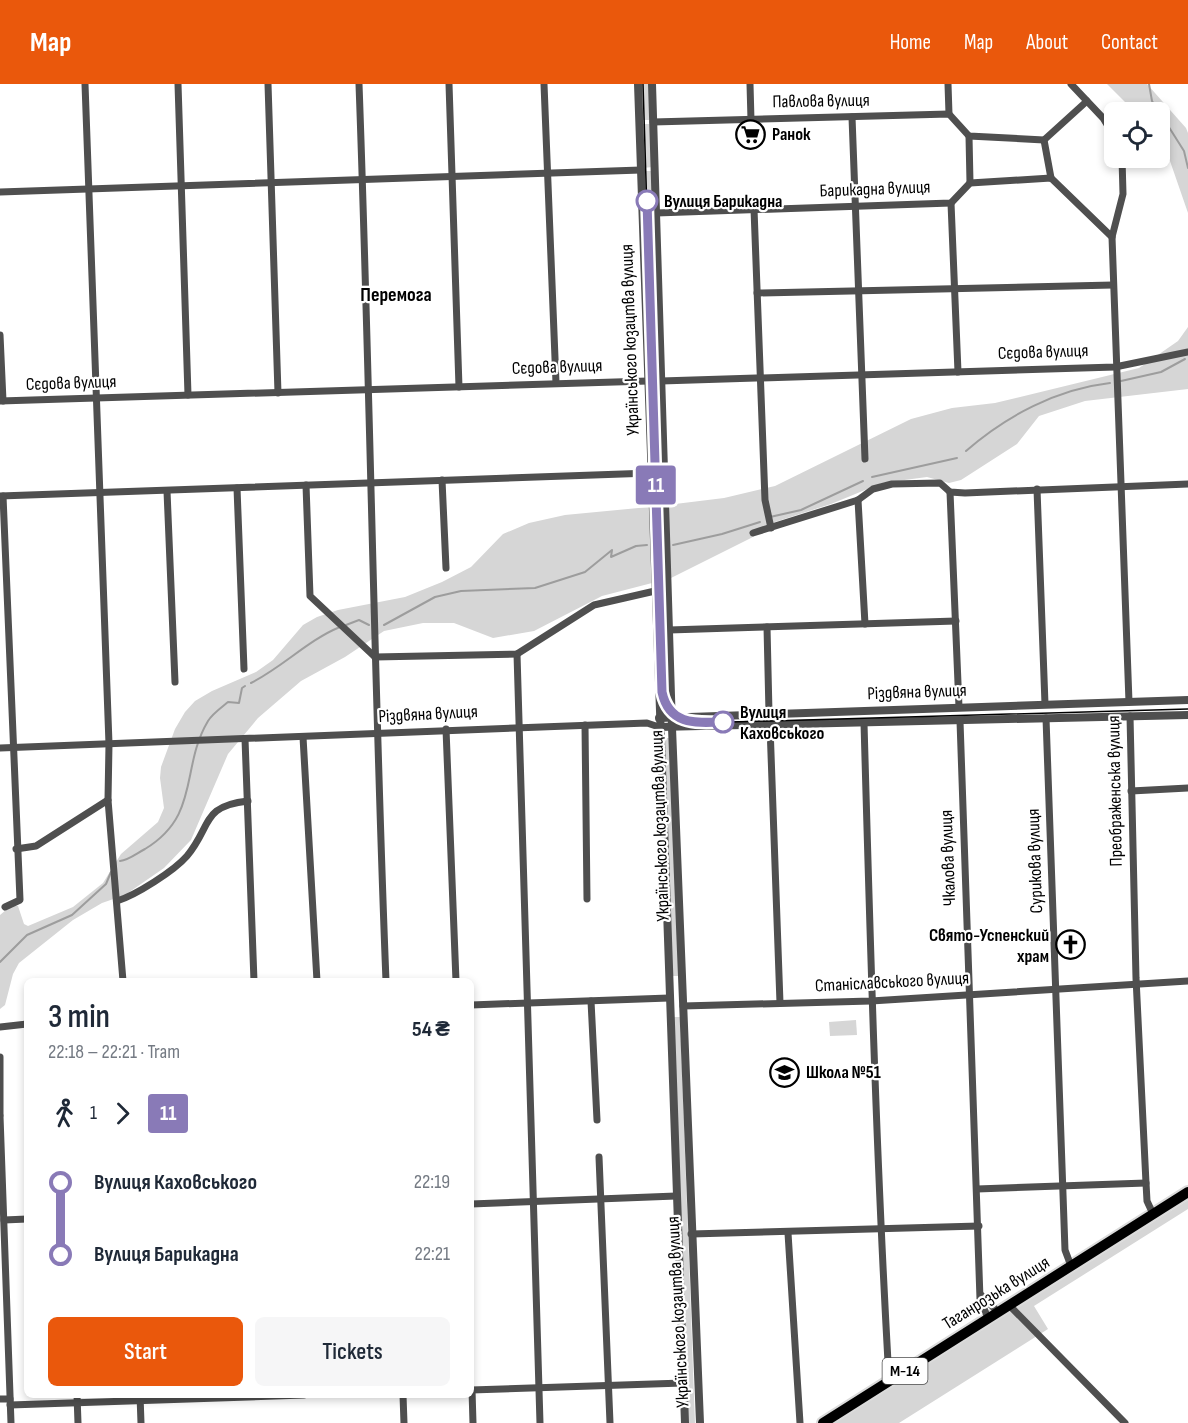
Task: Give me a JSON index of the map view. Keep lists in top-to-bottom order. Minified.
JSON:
{"streets":{"highway":["Таганрозька вулиця","М-14"],"street":["Павлова вулиця","Барикадна вулиця","Українського козацтва вулиця","Сєдова вулиця","Різдвяна вулиця","Преображенська вулиця","Чкалова вулиця","Сурикова вулиця","Станіславського вулиця"]},"crossings":[["Павлова вулиця","Українського козацтва вулиця"],["Барикадна вулиця","Українського козацтва вулиця"],["Українського козацтва вулиця","Сєдова вулиця"],["Українського козацтва вулиця","Різдвяна вулиця"],["Українського козацтва вулиця","Станіславського вулиця"],["Сєдова вулиця","Преображенська вулиця"],["Різдвяна вулиця","Преображенська вулиця"],["Різдвяна вулиця","Чкалова вулиця"],["Різдвяна вулиця","Сурикова вулиця"],["Преображенська вулиця","Станіславського вулиця"],["Преображенська вулиця","Таганрозька вулиця"],["Чкалова вулиця","Станіславського вулиця"],["Чкалова вулиця","Таганрозька вулиця"],["Сурикова вулиця","Станіславського вулиця"],["Сурикова вулиця","Таганрозька вулиця"]],"districts":["Перемога"],"places":{"supermarket":["Ранок"],"other":["Вулиця Барикадна","Вулиця Каховського"],"church":["Свято-Успенский храм"],"school or university":["Школа №51"]},"lines":["tram line 11"],"page":{"header":"Map","nav":["Home","Map","About","Contact"],"on_map":"11","heading":["3 min","22:18 – 22:21 · Tram","54 ₴"],"legs":["1","11"],"list":[{"name":"Вулиця Каховського","value":"22:19"},{"name":"Вулиця Барикадна","value":"22:21"}],"buttons":["Start","Tickets"]}}
